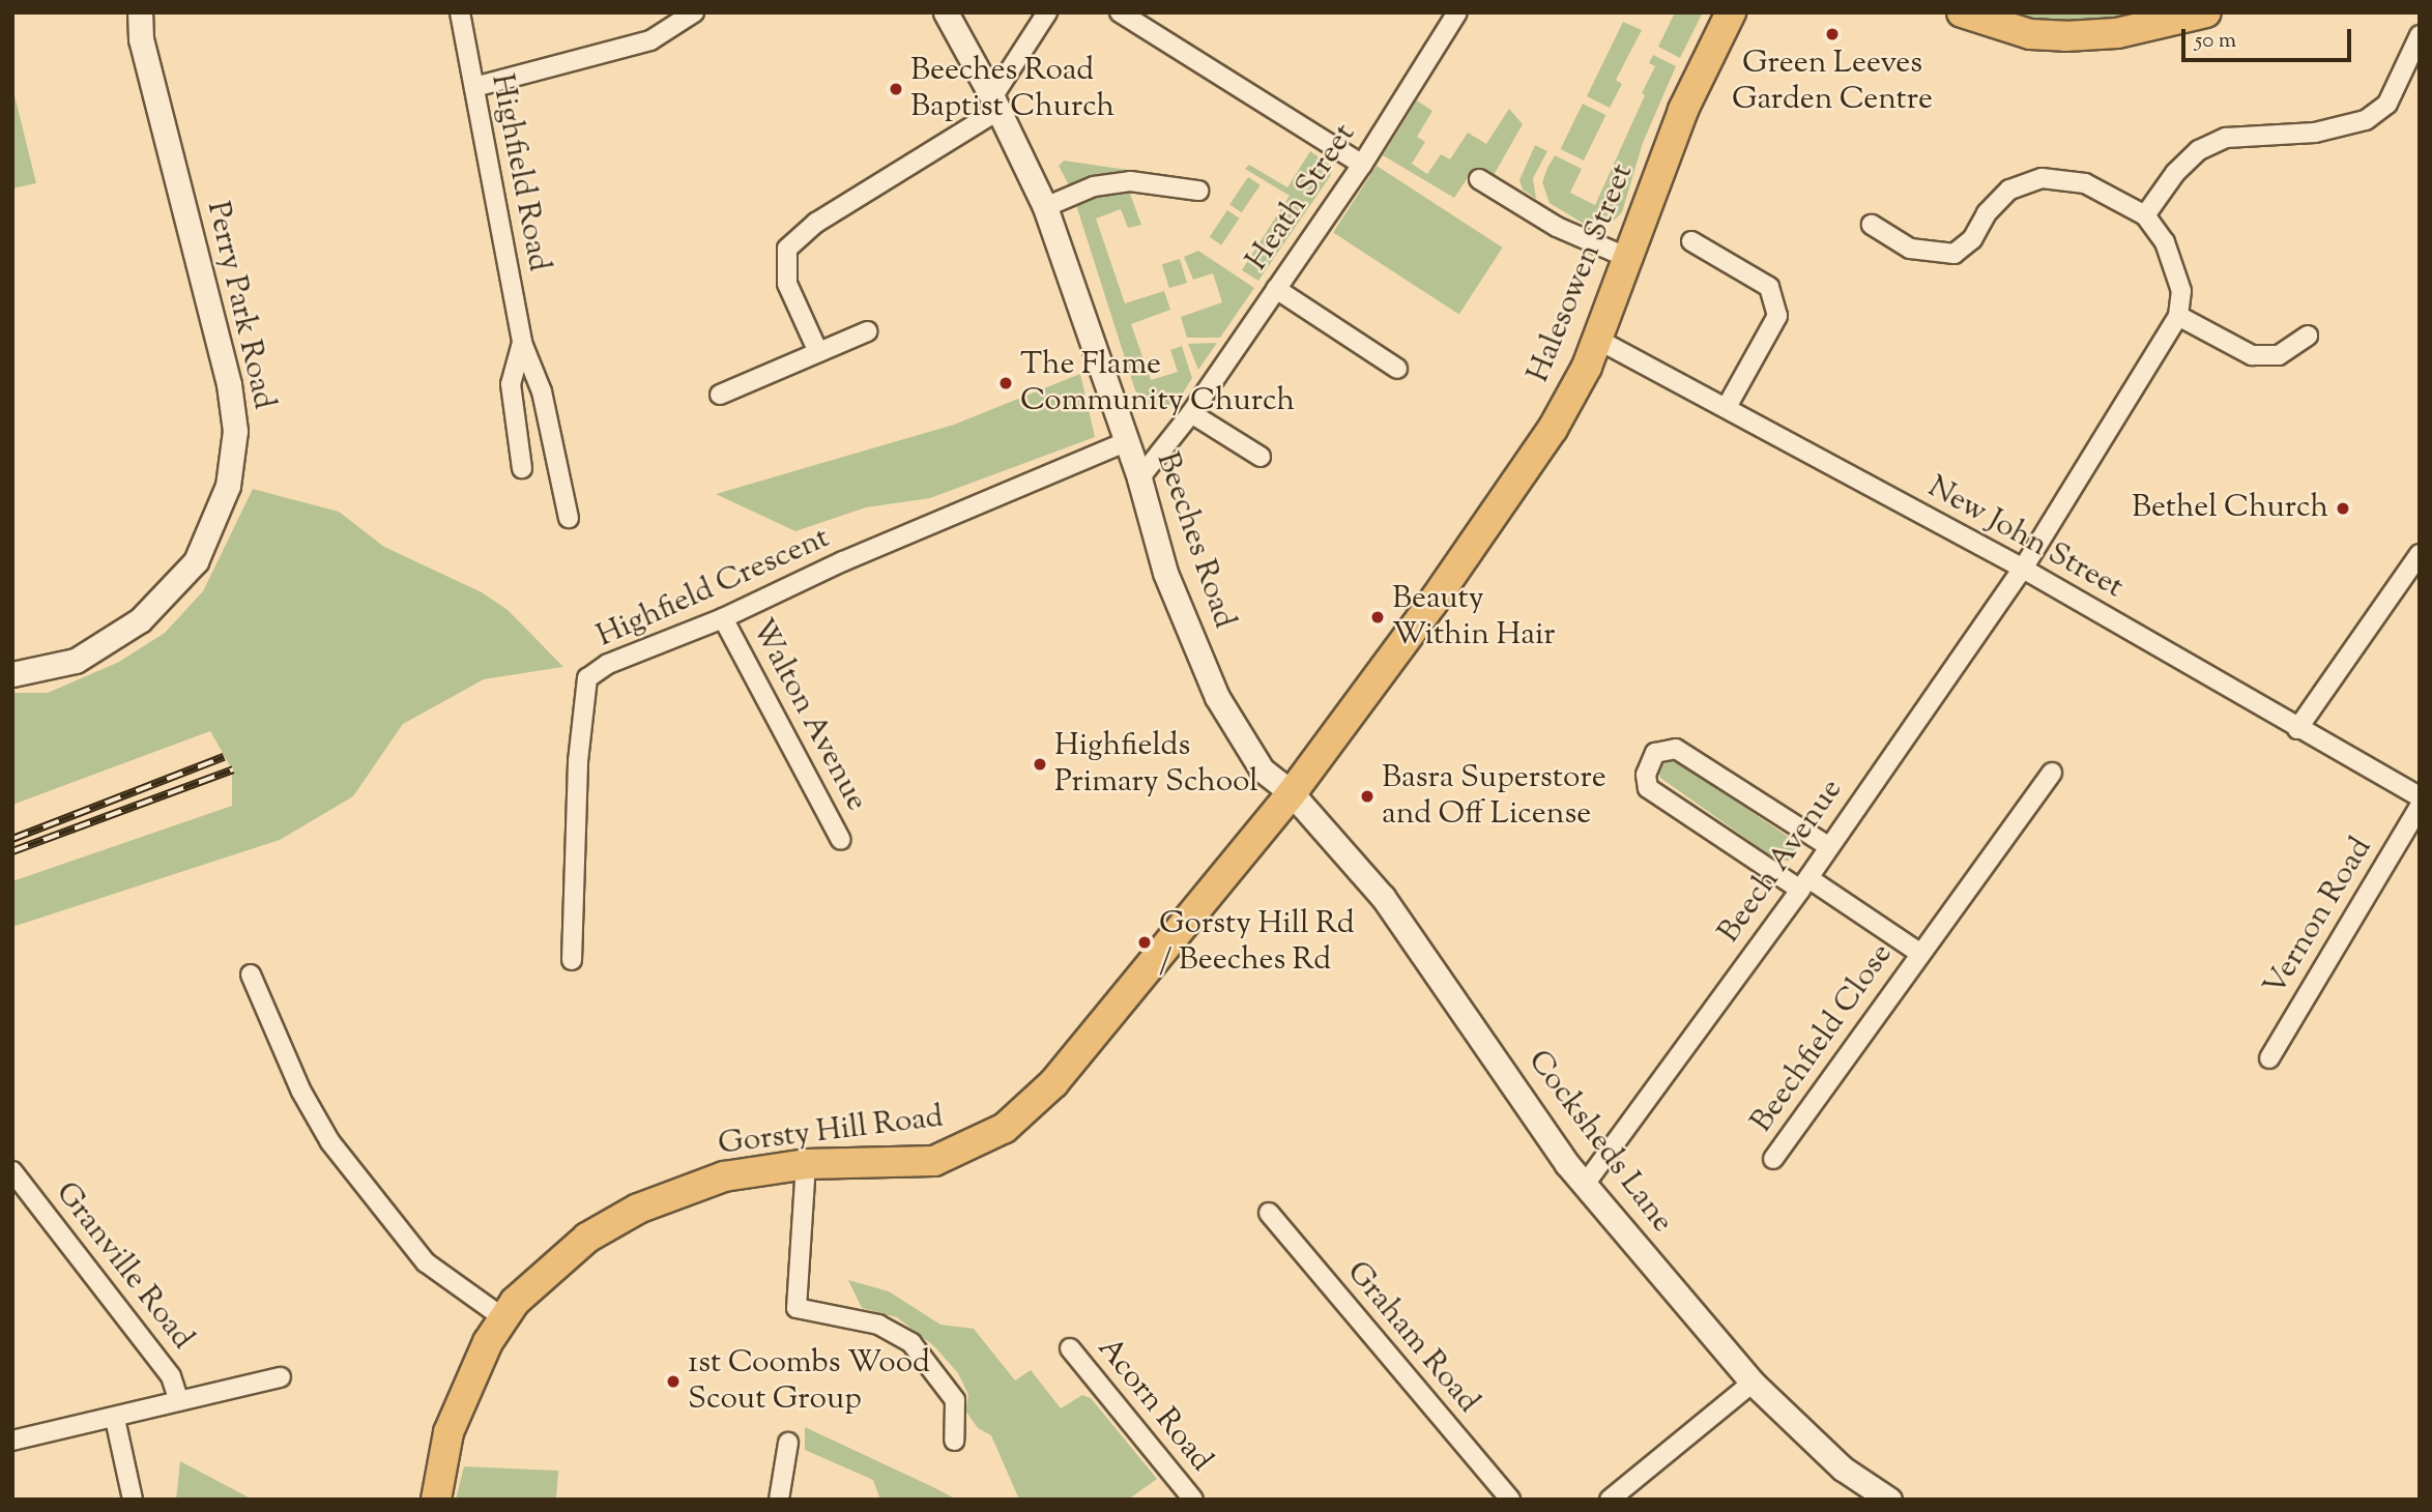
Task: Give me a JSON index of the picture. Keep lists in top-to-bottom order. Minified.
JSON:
{"streets":{"main road":["Halesowen Street","Gorsty Hill Road"],"street":["Highfield Road","Heath Street","Perry Park Road","New John Street","Beeches Road","Highfield Crescent","Walton Avenue","Beech Avenue","Vernon Road","Beechfield Close","Cocksheds Lane","Granville Road","Graham Road","Acorn Road"]},"crossings":[["Heath Street","Beeches Road"],["Halesowen Street","New John Street"],["Halesowen Street","Beeches Road"],["Halesowen Street","Gorsty Hill Road"],["Halesowen Street","Cocksheds Lane"],["New John Street","Beech Avenue"],["Beeches Road","Highfield Crescent"],["Beeches Road","Gorsty Hill Road"],["Beeches Road","Cocksheds Lane"],["Highfield Crescent","Walton Avenue"],["Beech Avenue","Beechfield Close"],["Beech Avenue","Cocksheds Lane"],["Gorsty Hill Road","Cocksheds Lane"]],"places":["Green Leeves Garden Centre","Beeches Road Baptist Church","The Flame Community Church","Bethel Church","Beauty Within Hair","Highfields Primary School","Basra Superstore and Off License","Gorsty Hill Rd / Beeches Rd","1st Coombs Wood Scout Group"],"scale_bar":"50 m"}
